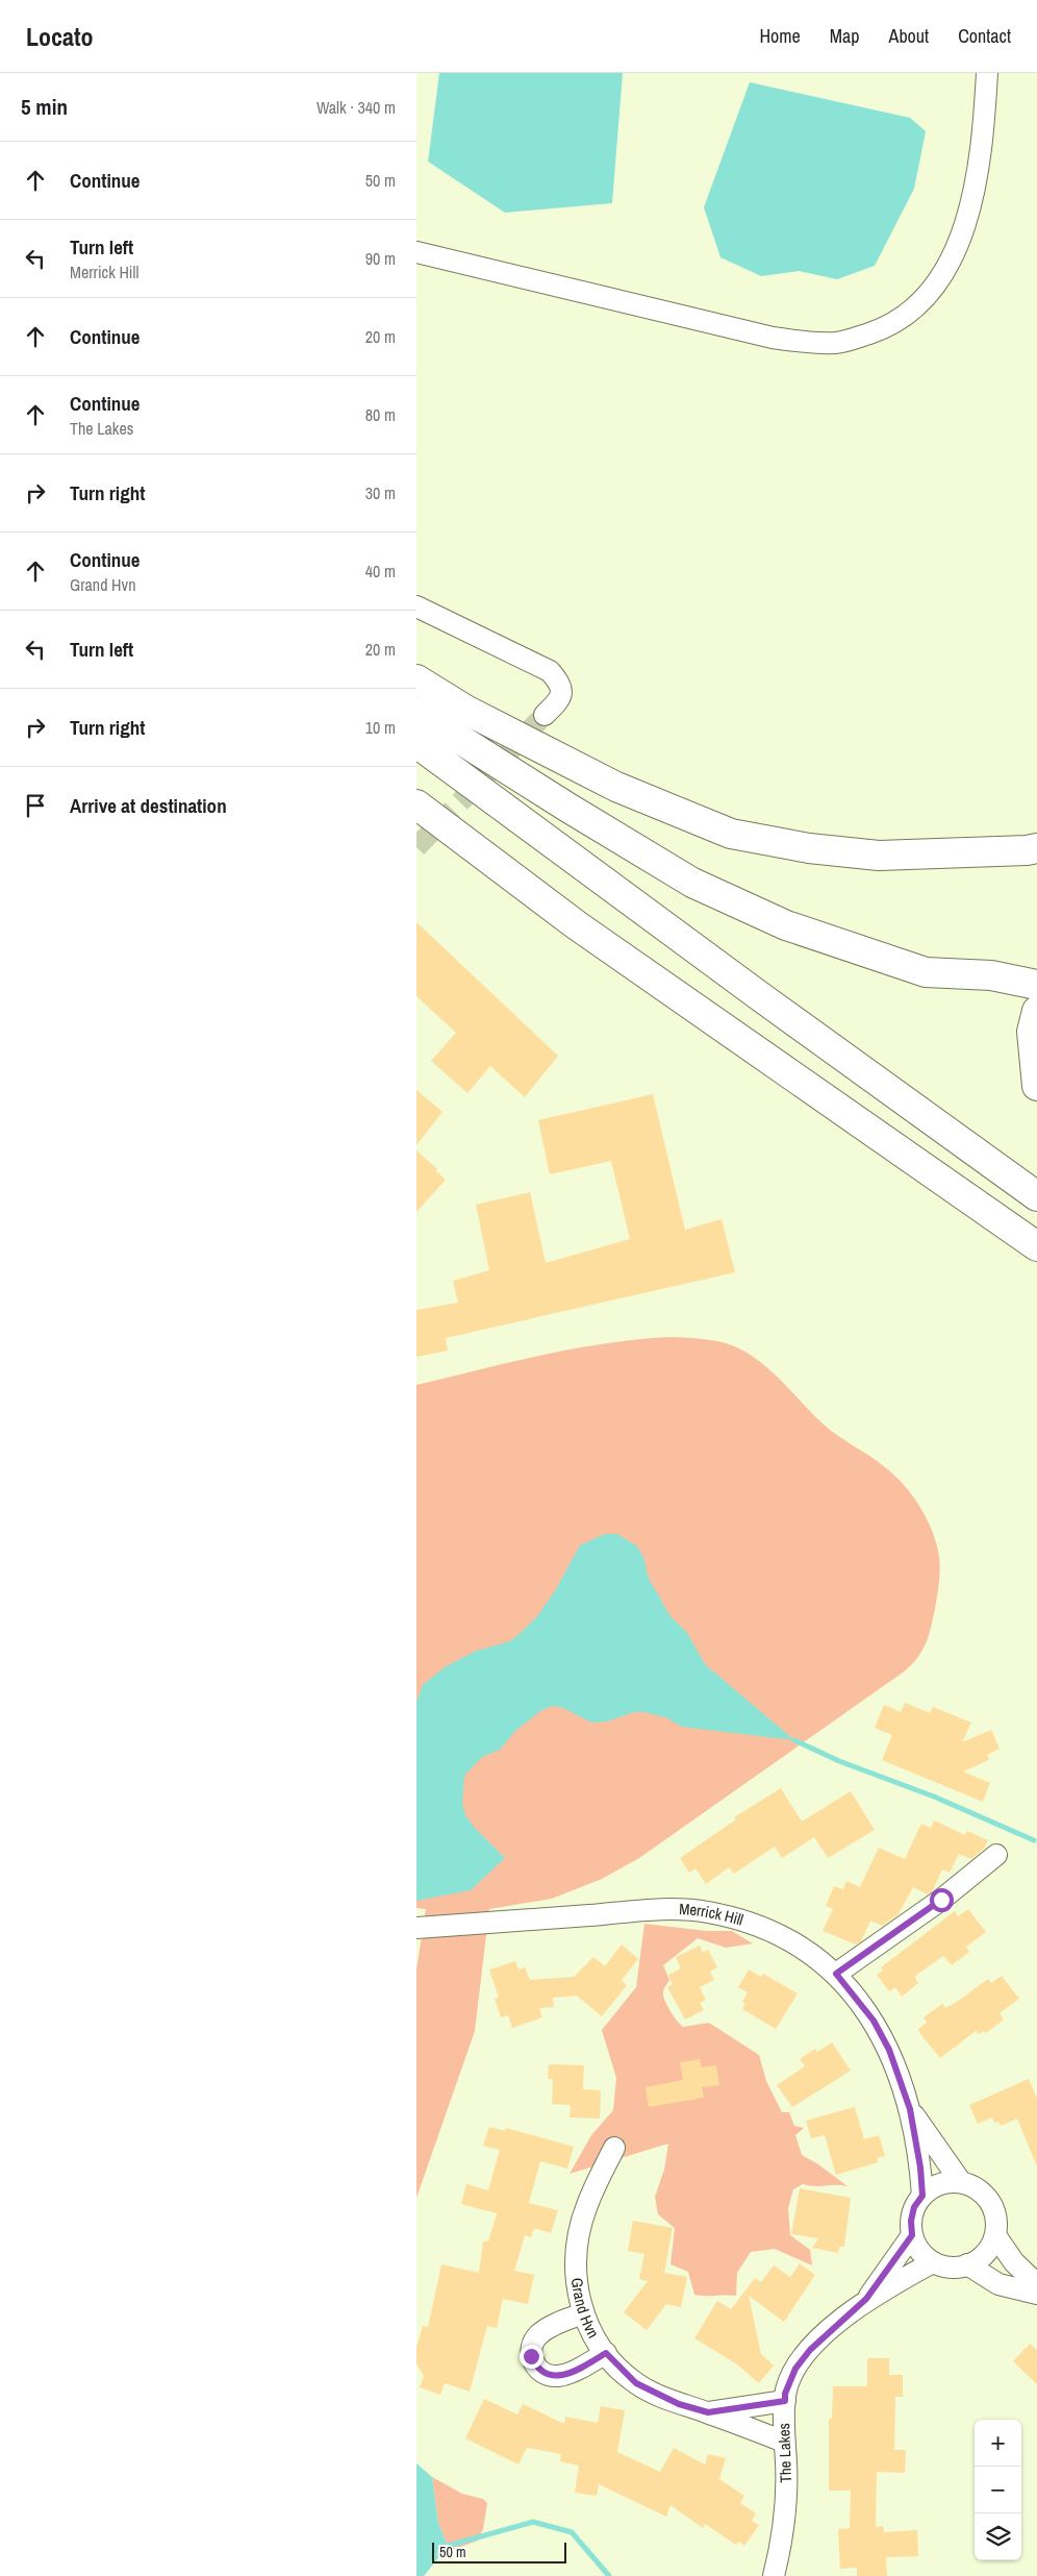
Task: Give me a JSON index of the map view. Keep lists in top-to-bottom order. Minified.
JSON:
{"streets":{"street":["Merrick Hill","Grand Hvn","The Lakes"]},"crossings":[["Merrick Hill","The Lakes"],["Grand Hvn","The Lakes"]],"scale_bar":"50 m","page":{"header":"Locato","nav":["Home","Map","About","Contact"],"heading":["5 min","Walk · 340 m"],"list":[["Continue","50 m"],["Turn left","Merrick Hill","90 m"],["Continue","20 m"],["Continue","The Lakes","80 m"],["Turn right","30 m"],["Continue","Grand Hvn","40 m"],["Turn left","20 m"],["Turn right","10 m"],"Arrive at destination"],"map_buttons":["+","−"],"scale":"50 m"}}
